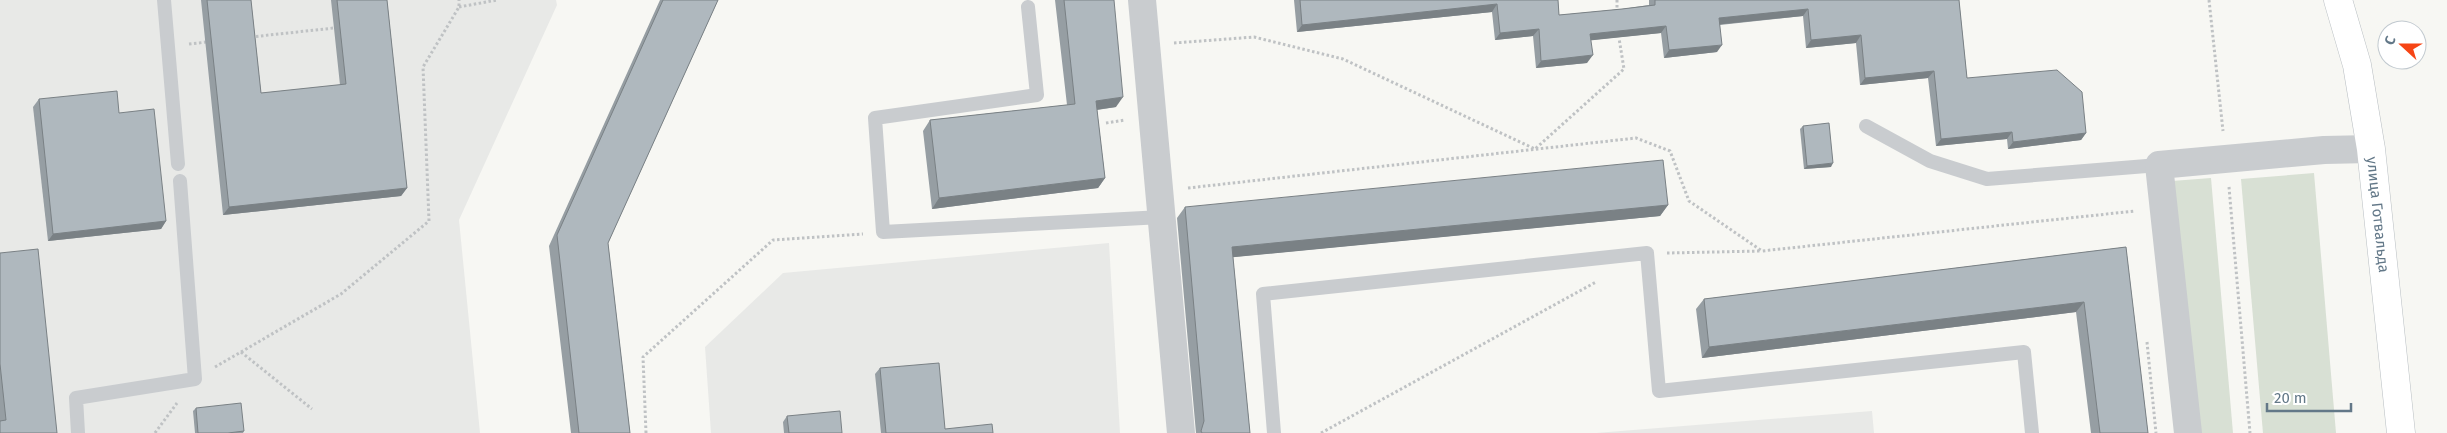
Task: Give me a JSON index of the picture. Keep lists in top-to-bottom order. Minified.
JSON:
{"streets":{"main road":["улица Готвальда"]},"scale_bar":"20 m","north":"left"}
